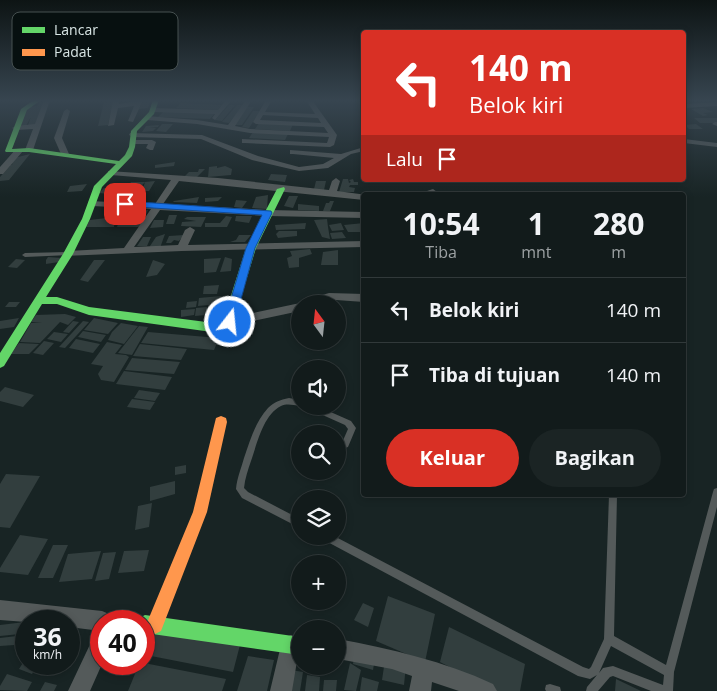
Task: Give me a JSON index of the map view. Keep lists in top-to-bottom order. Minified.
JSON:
{"legend":["Lancar","Padat"],"north":"top","page":{"turn":["140 m","Belok kiri"],"then":"Lalu","eta":["10:54","Tiba","1","mnt","280","m"],"list":[{"name":"Belok kiri","value":"140 m"},{"name":"Tiba di tujuan","value":"140 m"}],"map_buttons":["+","−"],"buttons":["Keluar","Bagikan"],"speed":"36 km/h","limit":"40"}}
